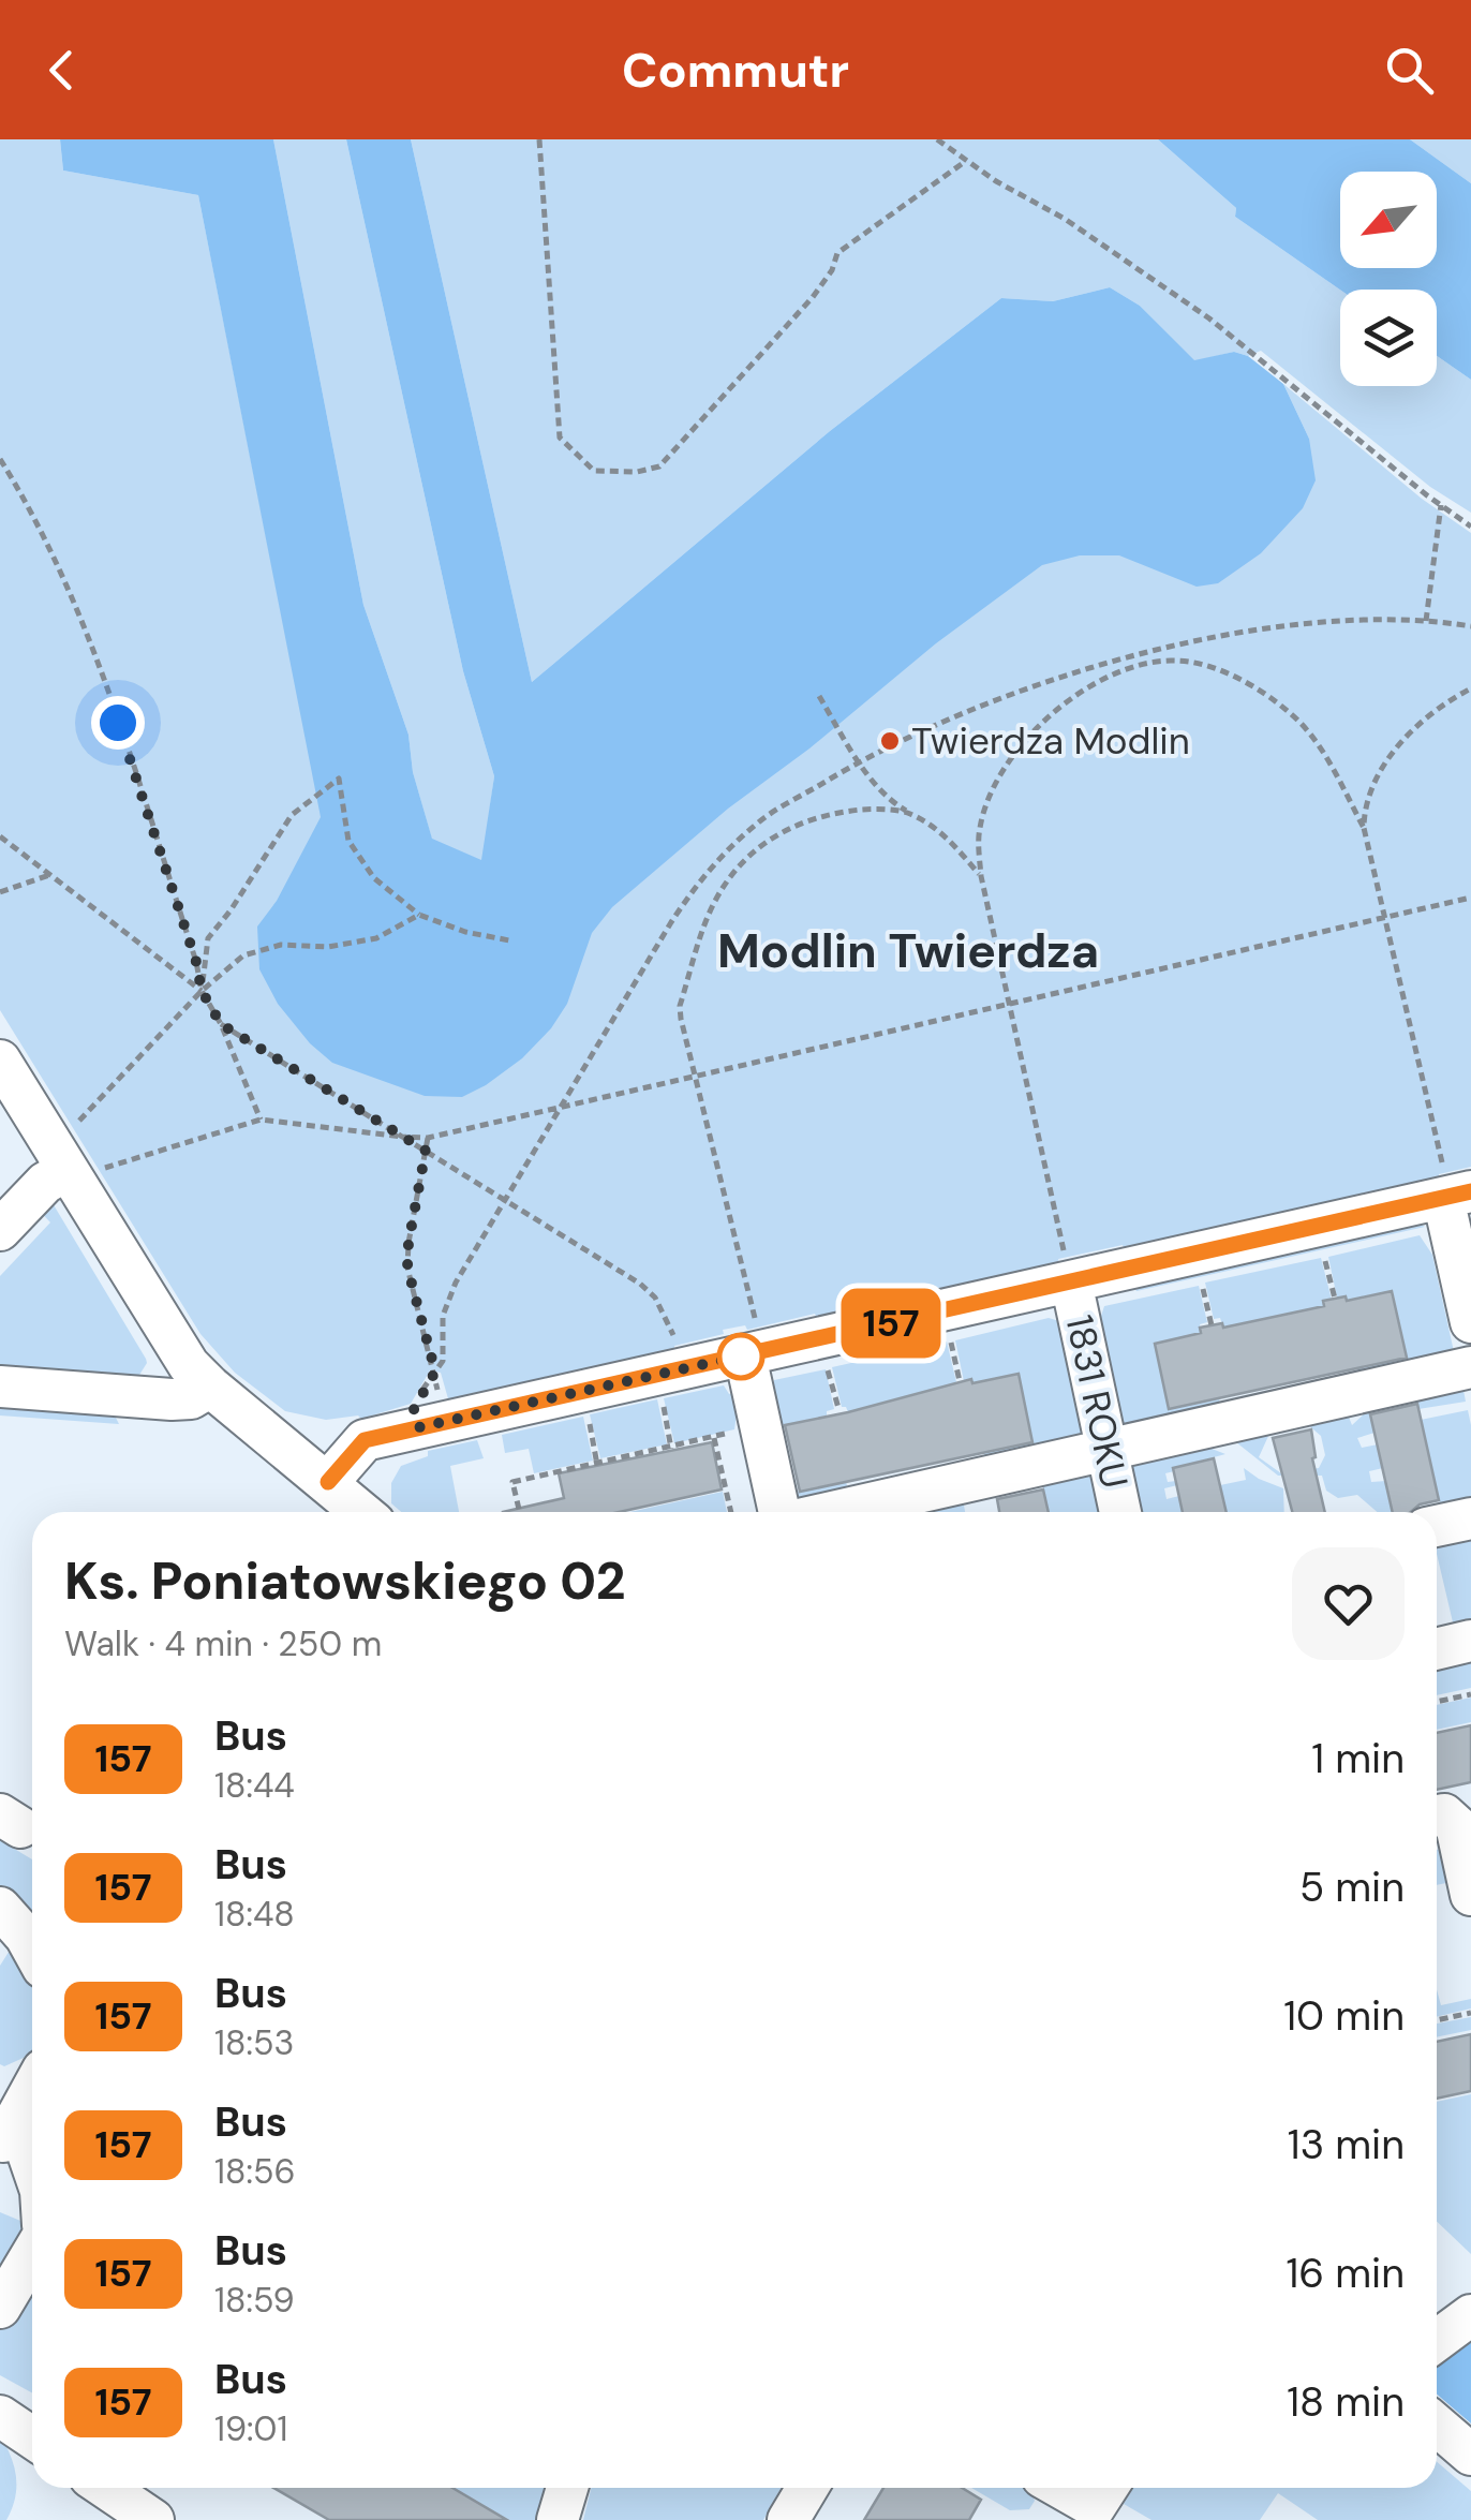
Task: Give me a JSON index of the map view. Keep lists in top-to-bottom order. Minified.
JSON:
{"streets":{"street":["1831 ROKU"]},"districts":["Modlin Twierdza"],"places":["Twierdza Modlin"],"lines":["bus line 157"],"north":"bottom left","page":{"header":"Commutr","on_map":"157","heading":["Ks. Poniatowskiego 02","Walk · 4 min · 250 m"],"list":[{"mark":"157","name":"Bus","note":"18:44","value":"1 min"},{"mark":"157","name":"Bus","note":"18:48","value":"5 min"},{"mark":"157","name":"Bus","note":"18:53","value":"10 min"},{"mark":"157","name":"Bus","note":"18:56","value":"13 min"},{"mark":"157","name":"Bus","note":"18:59","value":"16 min"},{"mark":"157","name":"Bus","note":"19:01","value":"18 min"}]}}
